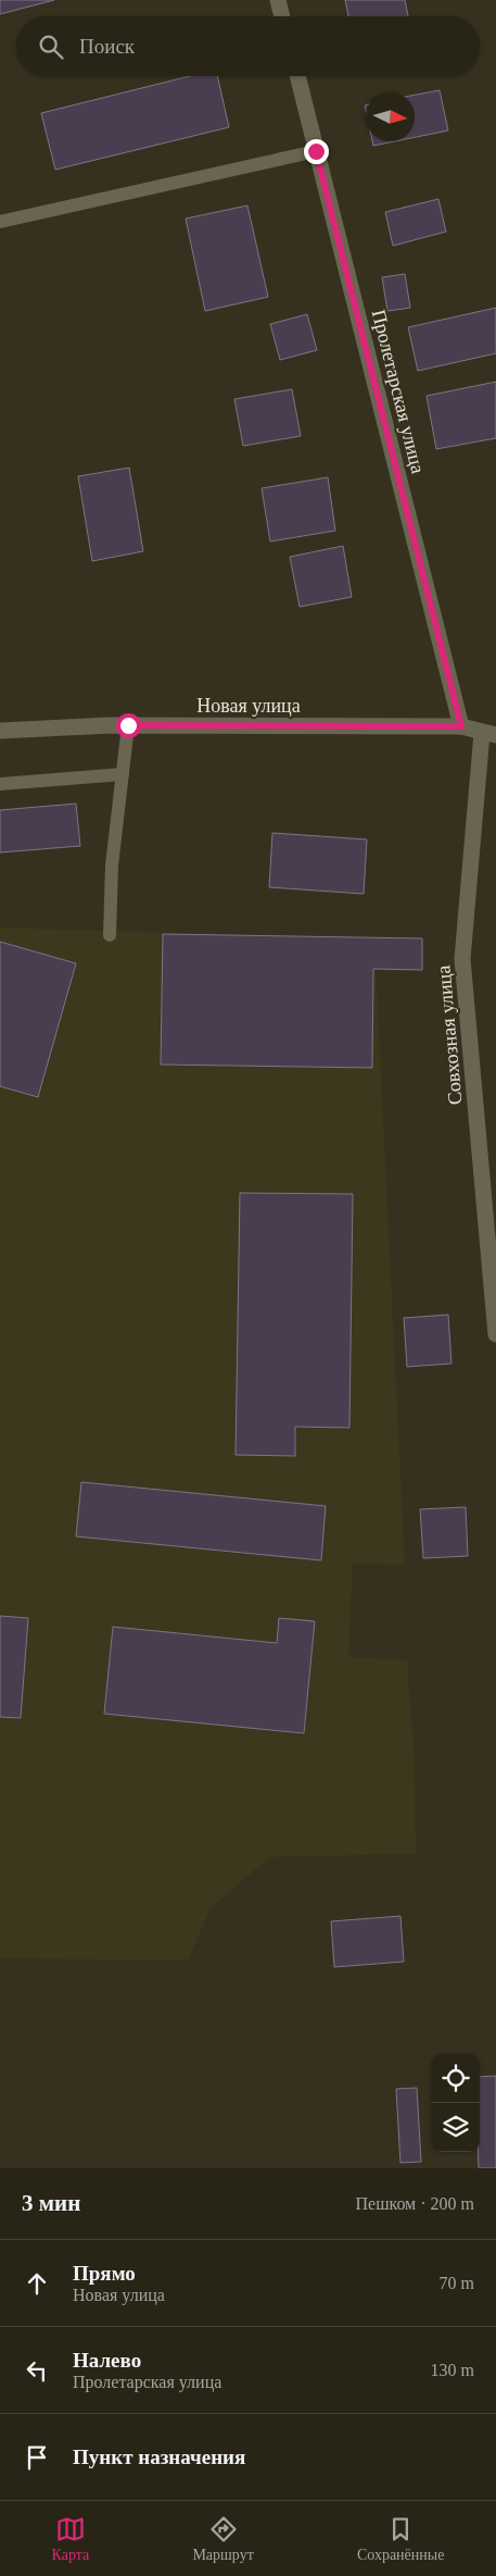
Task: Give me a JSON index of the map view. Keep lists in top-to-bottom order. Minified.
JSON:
{"streets":{"street":["Пролетарская улица","Новая улица","Совхозная улица"]},"crossings":[["Пролетарская улица","Новая улица"],["Новая улица","Совхозная улица"]],"north":"right","page":{"search":"Поиск","heading":["3 мин","Пешком · 200 m"],"list":[["Прямо","Новая улица","70 m"],["Налево","Пролетарская улица","130 m"],"Пункт назначения"],"nav":["Карта","Маршрут","Сохранённые"]}}
